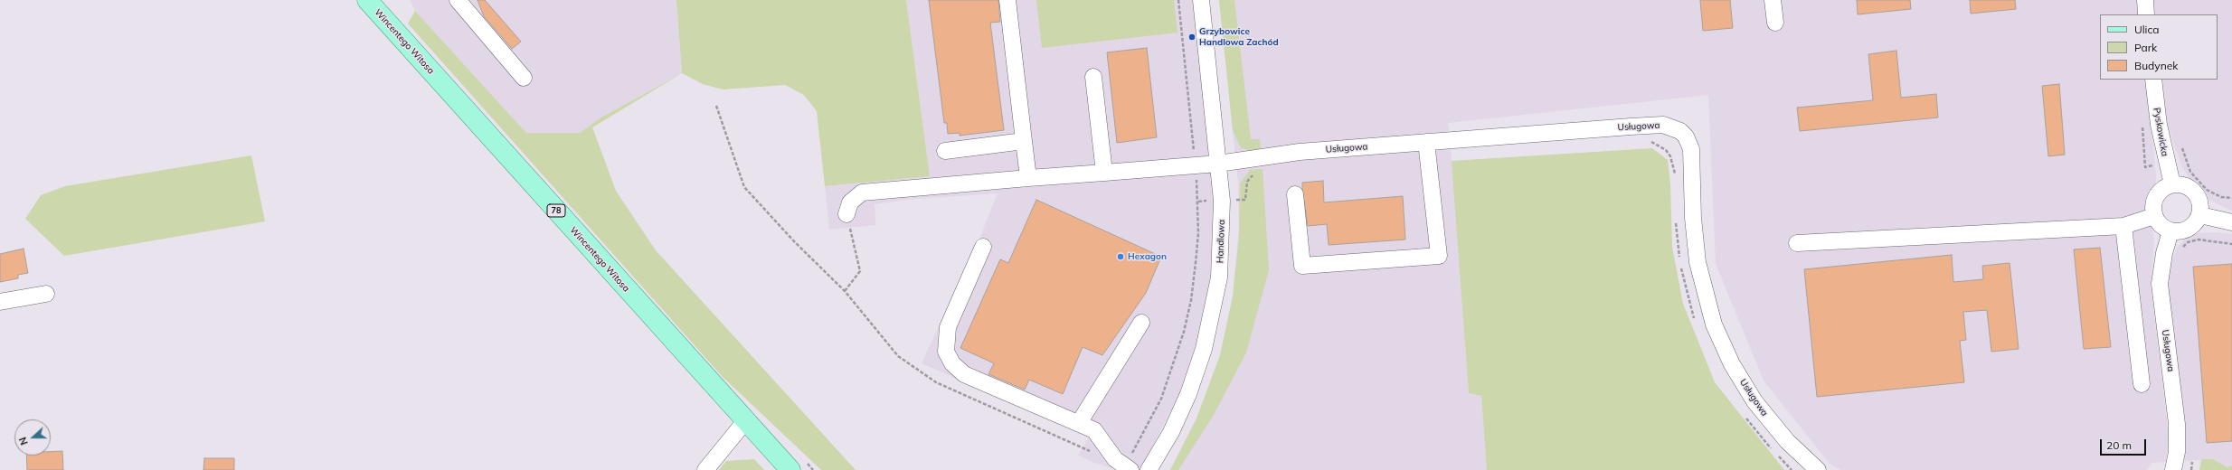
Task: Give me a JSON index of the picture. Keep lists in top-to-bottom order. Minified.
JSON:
{"streets":{"main road":["Wincentego Witosa","78"],"street":["Usługowa","Pyskowicka","Handlowa"]},"crossings":[["Usługowa","Pyskowicka"],["Usługowa","Handlowa"]],"places":["Grzybowice Handlowa Zachód","Hexagon"],"legend":["Ulica","Park","Budynek"],"scale_bar":"20 m","north":"left"}
